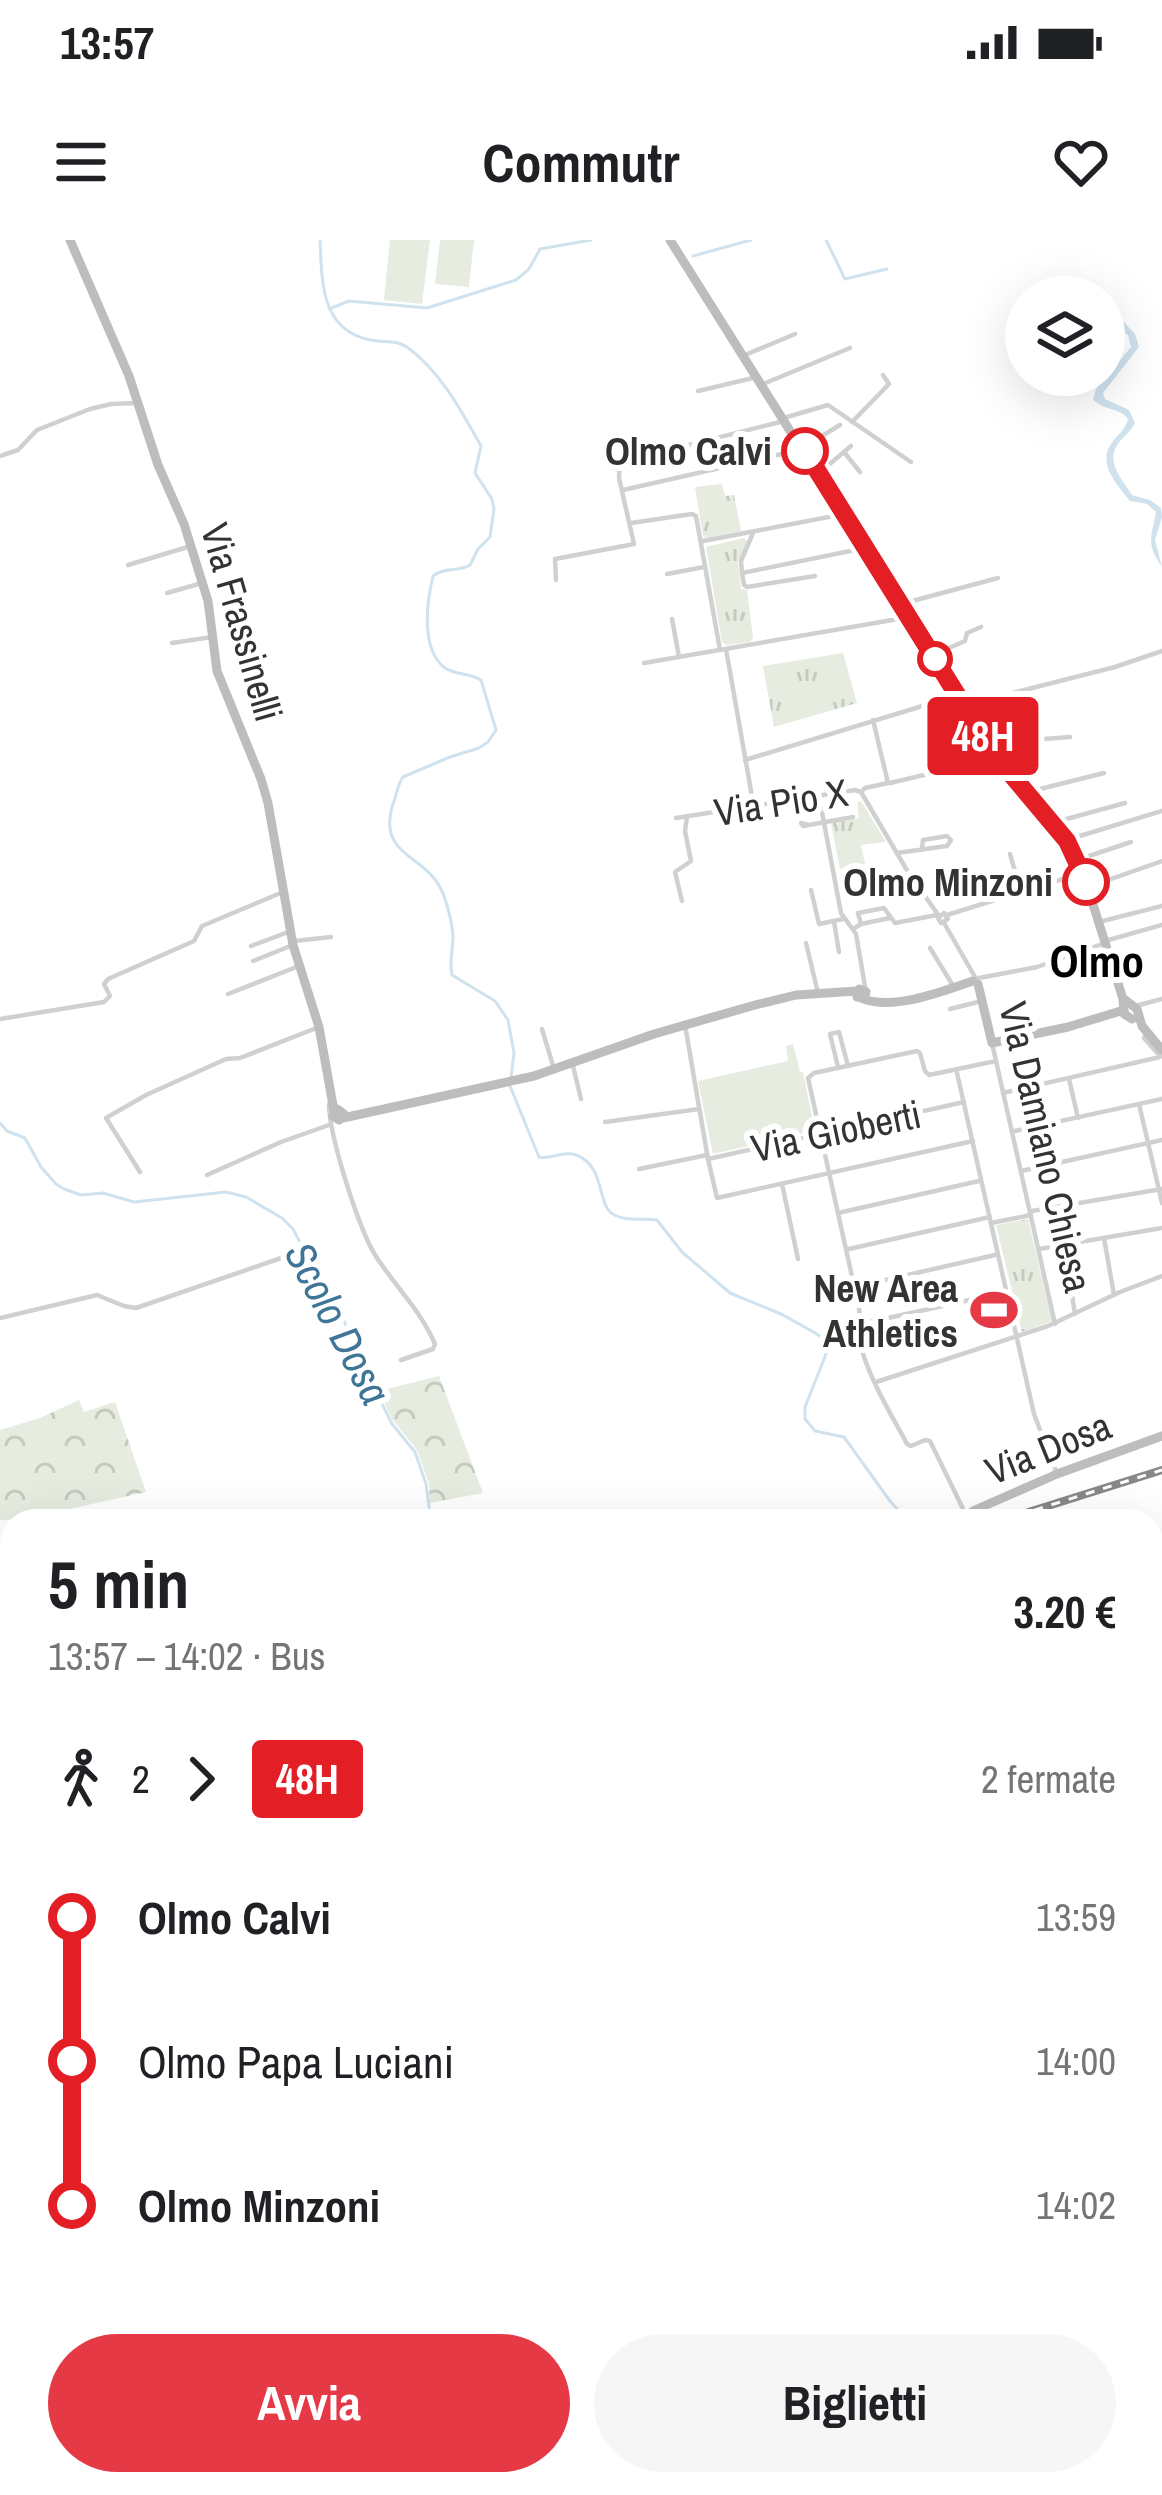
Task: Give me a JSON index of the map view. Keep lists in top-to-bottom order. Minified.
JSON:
{"streets":{"street":["Via Frassinelli","Via Pio X","Via Gioberti","Via Damiano Chiesa","Via Dosa"]},"crossings":[["Via Pio X","Via Damiano Chiesa"]],"districts":["Olmo"],"water":["Scolo Dosa"],"places":{"other":["Olmo Calvi","Olmo Minzoni"],"sports":["New Area Athletics"]},"lines":["bus line 48H"],"page":{"status":"13:57","header":"Commutr","on_map":"48H","heading":["5 min","13:57 – 14:02 · Bus","3.20 €"],"legs":["2","48H","2 fermate"],"list":[{"name":"Olmo Calvi","value":"13:59"},{"name":"Olmo Papa Luciani","value":"14:00"},{"name":"Olmo Minzoni","value":"14:02"}],"buttons":["Avvia","Biglietti"]}}
